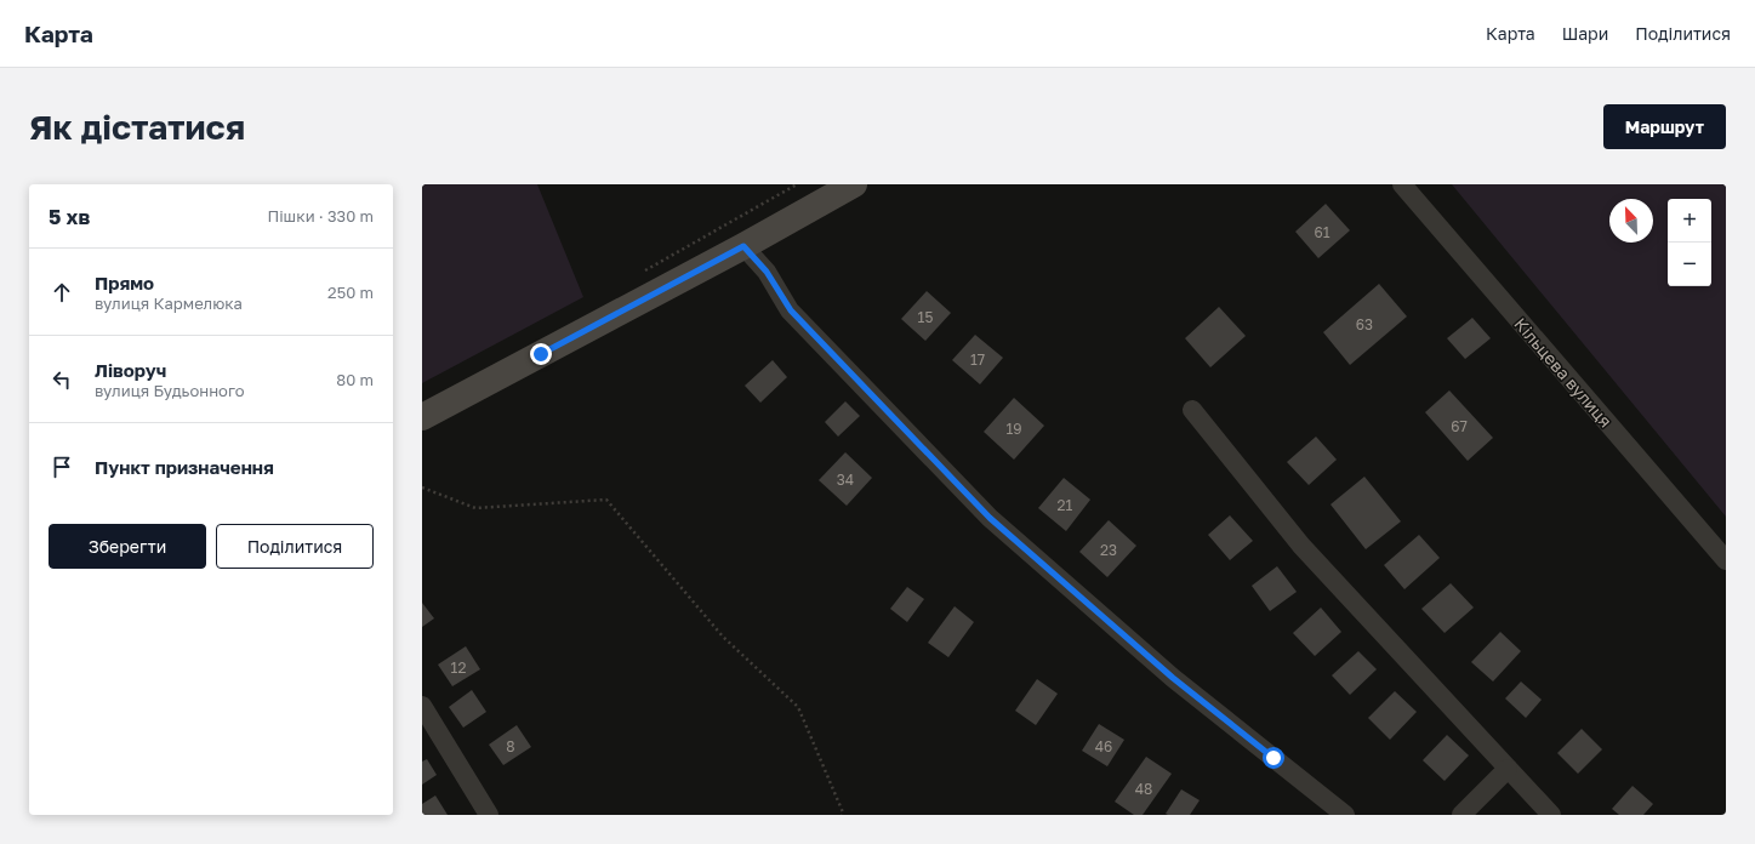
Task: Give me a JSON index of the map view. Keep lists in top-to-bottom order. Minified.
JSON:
{"streets":{"street":["Кільцева вулиця"]},"house_numbers":["61","15","63","17","67","19","34","21","23","12","8","46","48"],"north":"top left","page":{"header":"Карта","nav":["Карта","Шари","Поділитися"],"buttons":["Маршрут",["Зберегти","Поділитися"]],"title":"Як дістатися","heading":["5 хв","Пішки · 330 m"],"map_buttons":["+","−"],"list":[["Прямо","вулиця Кармелюка","250 m"],["Ліворуч","вулиця Будьонного","80 m"],"Пункт призначення"]}}
